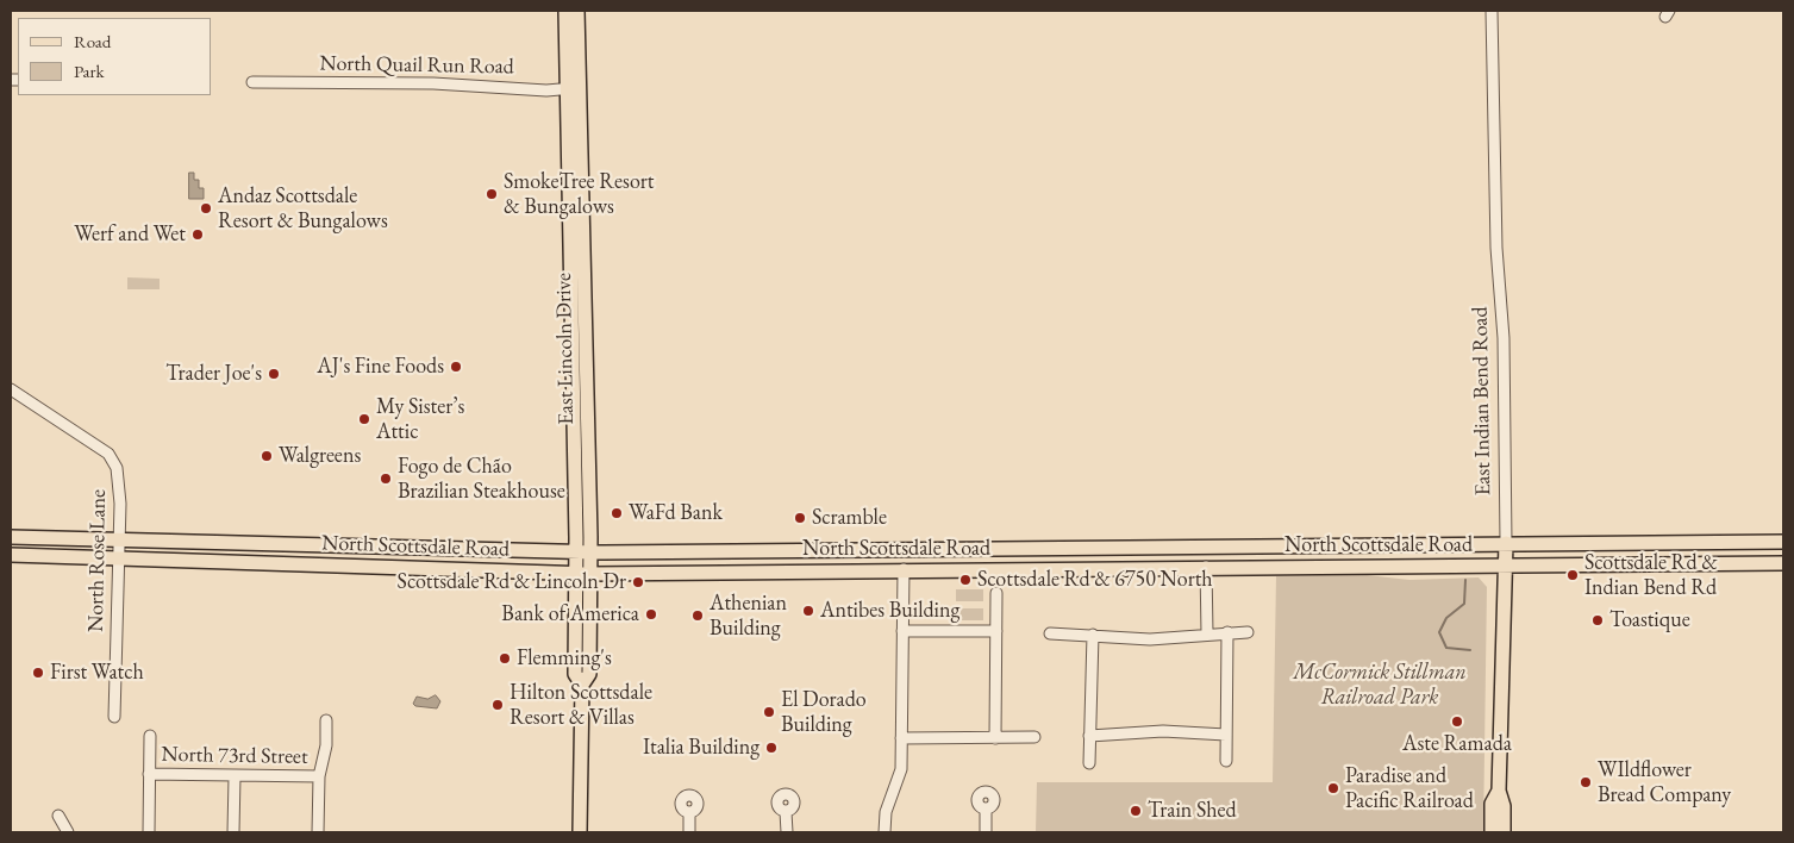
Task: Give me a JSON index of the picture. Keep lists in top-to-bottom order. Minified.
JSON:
{"streets":{"main road":["East Lincoln Drive","East Indian Bend Road","North Scottsdale Road"],"street":["North Quail Run Road","North Rose Lane","North 73rd Street"]},"crossings":[["North Quail Run Road","East Lincoln Drive"],["East Lincoln Drive","North Scottsdale Road"],["East Indian Bend Road","North Scottsdale Road"],["North Scottsdale Road","North Rose Lane"]],"parks":["McCormick Stillman Railroad Park"],"places":["SmokeTree Resort & Bungalows","Andaz Scottsdale Resort & Bungalows","Werf and Wet","AJ's Fine Foods","Trader Joe's","My Sister’s Attic","Walgreens","Fogo de Chão Brazilian Steakhouse","WaFd Bank","Scramble","Scottsdale Rd & Indian Bend Rd","Scottsdale Rd & 6750 North","Scottsdale Rd & Lincoln Dr","Antibes Building","Bank of America","Athenian Building","Toastique","Flemming's","First Watch","Hilton Scottsdale Resort & Villas","El Dorado Building","Aste Ramada","Italia Building","WIldflower Bread Company","Paradise and Pacific Railroad","Train Shed"],"legend":["Road","Park"]}
